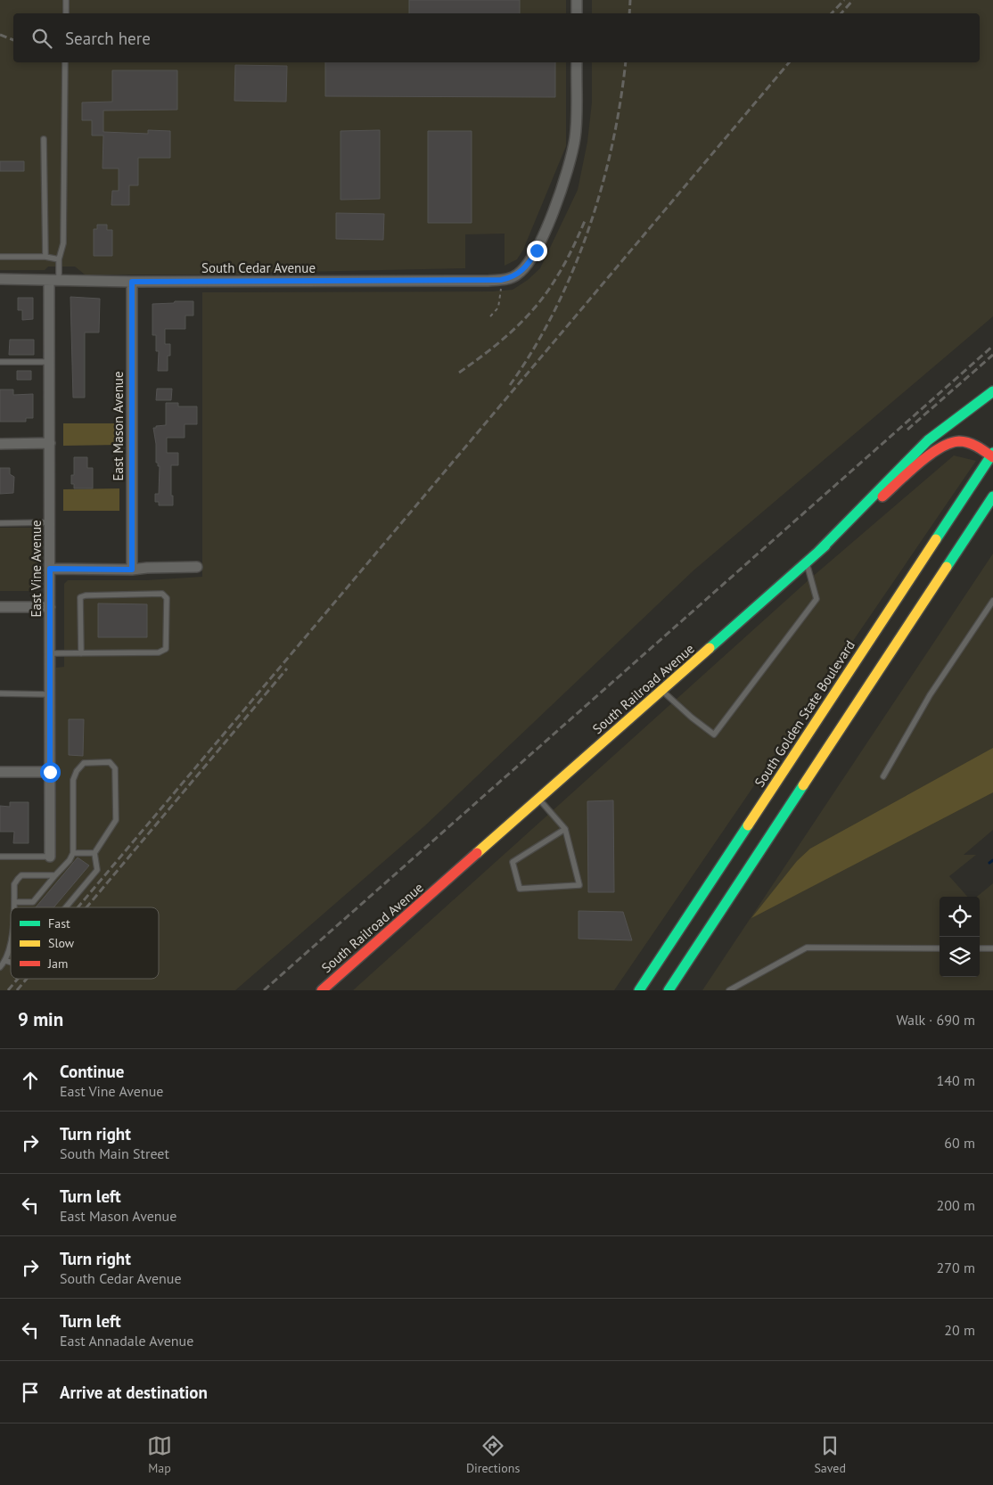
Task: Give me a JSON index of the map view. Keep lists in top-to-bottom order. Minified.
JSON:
{"streets":{"main road":["South Railroad Avenue","South Golden State Boulevard"],"street":["South Cedar Avenue","East Mason Avenue","East Vine Avenue"]},"crossings":[["South Cedar Avenue","East Mason Avenue"],["South Cedar Avenue","East Vine Avenue"],["South Railroad Avenue","South Golden State Boulevard"]],"legend":["Fast","Slow","Jam"],"page":{"search":"Search here","heading":["9 min","Walk · 690 m"],"list":[["Continue","East Vine Avenue","140 m"],["Turn right","South Main Street","60 m"],["Turn left","East Mason Avenue","200 m"],["Turn right","South Cedar Avenue","270 m"],["Turn left","East Annadale Avenue","20 m"],"Arrive at destination"],"nav":["Map","Directions","Saved"]}}
